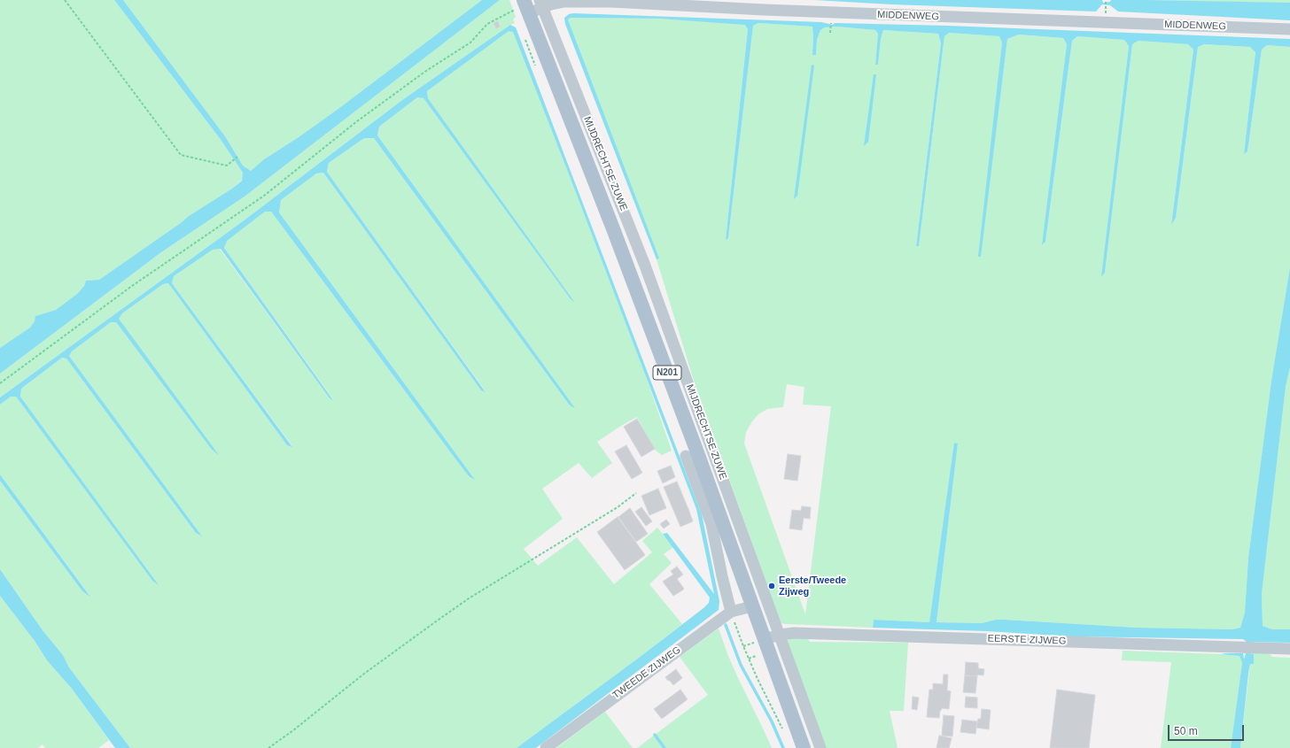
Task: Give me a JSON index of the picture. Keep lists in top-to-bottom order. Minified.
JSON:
{"streets":{"main road":["MIJDRECHTSE ZUWE","N201"],"street":["MIDDENWEG","EERSTE ZIJWEG","TWEEDE ZIJWEG"]},"crossings":[["MIDDENWEG","MIJDRECHTSE ZUWE"],["MIJDRECHTSE ZUWE","EERSTE ZIJWEG"],["MIJDRECHTSE ZUWE","TWEEDE ZIJWEG"]],"places":["Eerste/Tweede Zijweg"],"scale_bar":"50 m"}
